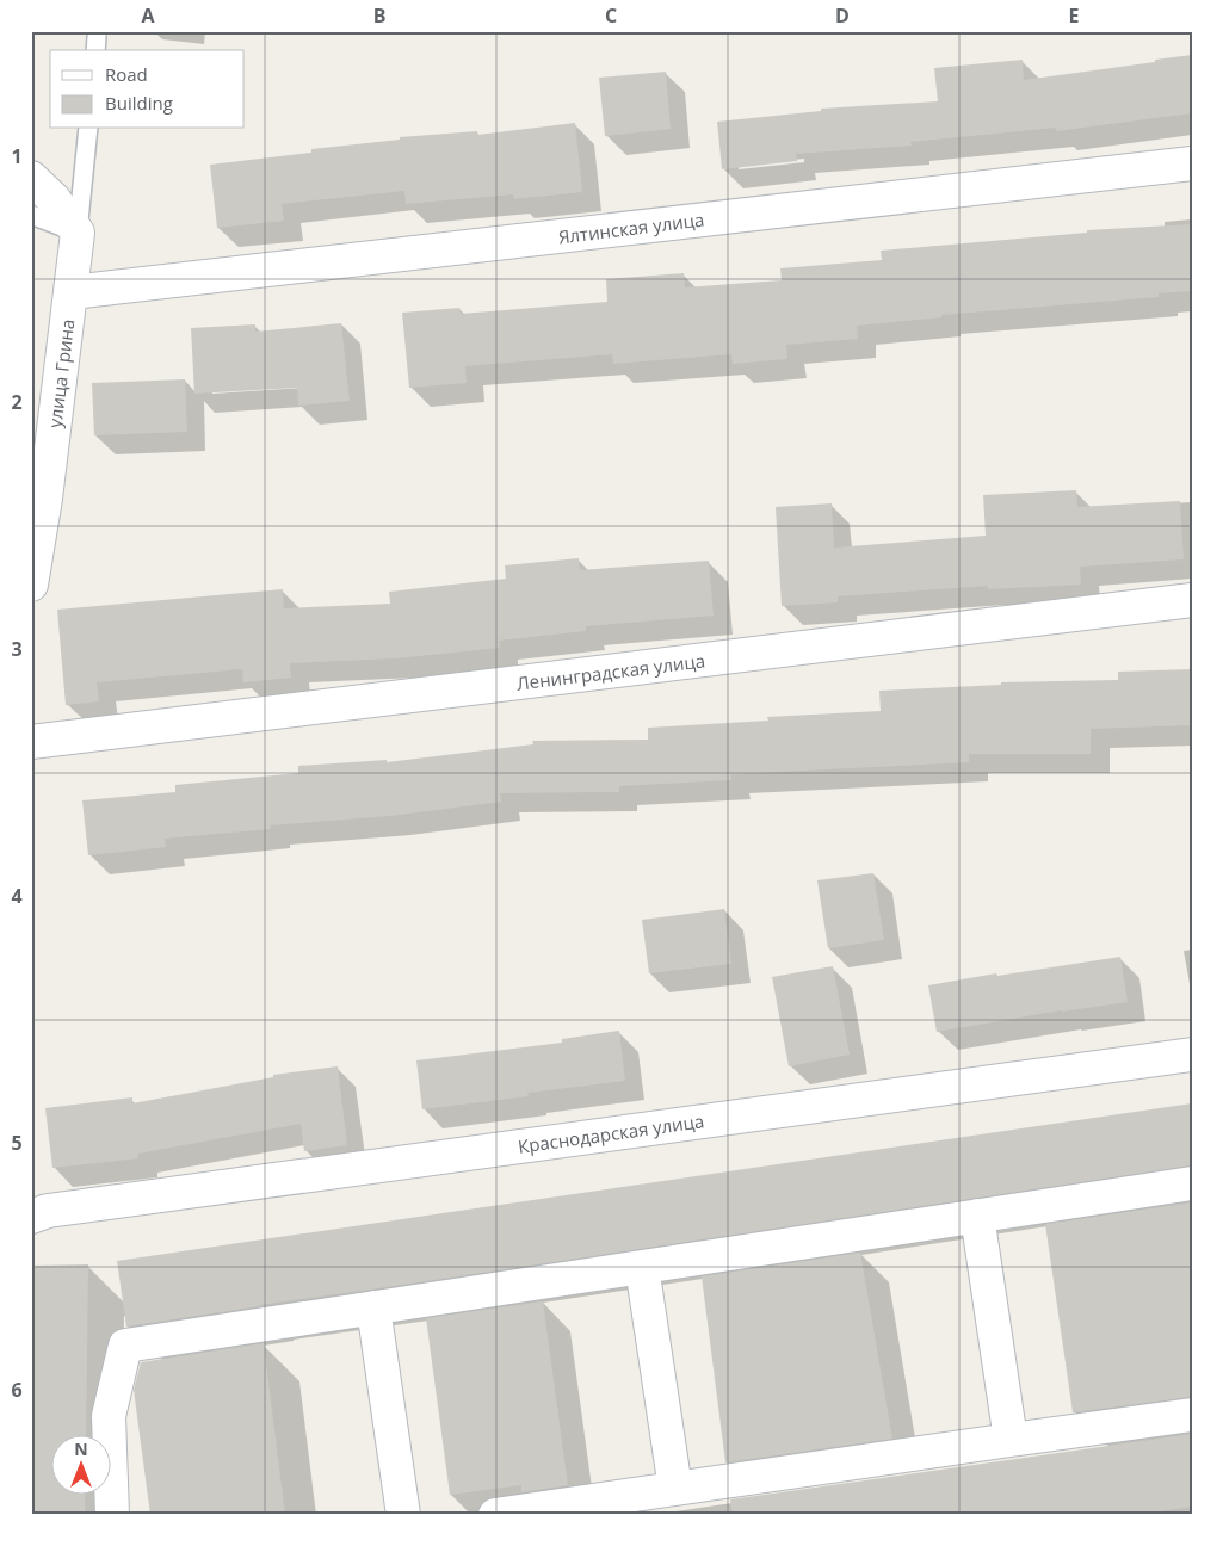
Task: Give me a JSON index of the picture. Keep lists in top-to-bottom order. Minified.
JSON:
{"streets":{"street":["Ялтинская улица","улица Грина","Ленинградская улица","Краснодарская улица"]},"crossings":[["Ялтинская улица","улица Грина"]],"legend":["Road","Building"],"north":"top","grid":{"columns":["A","B","C","D","E"],"rows":["1","2","3","4","5","6"]}}
